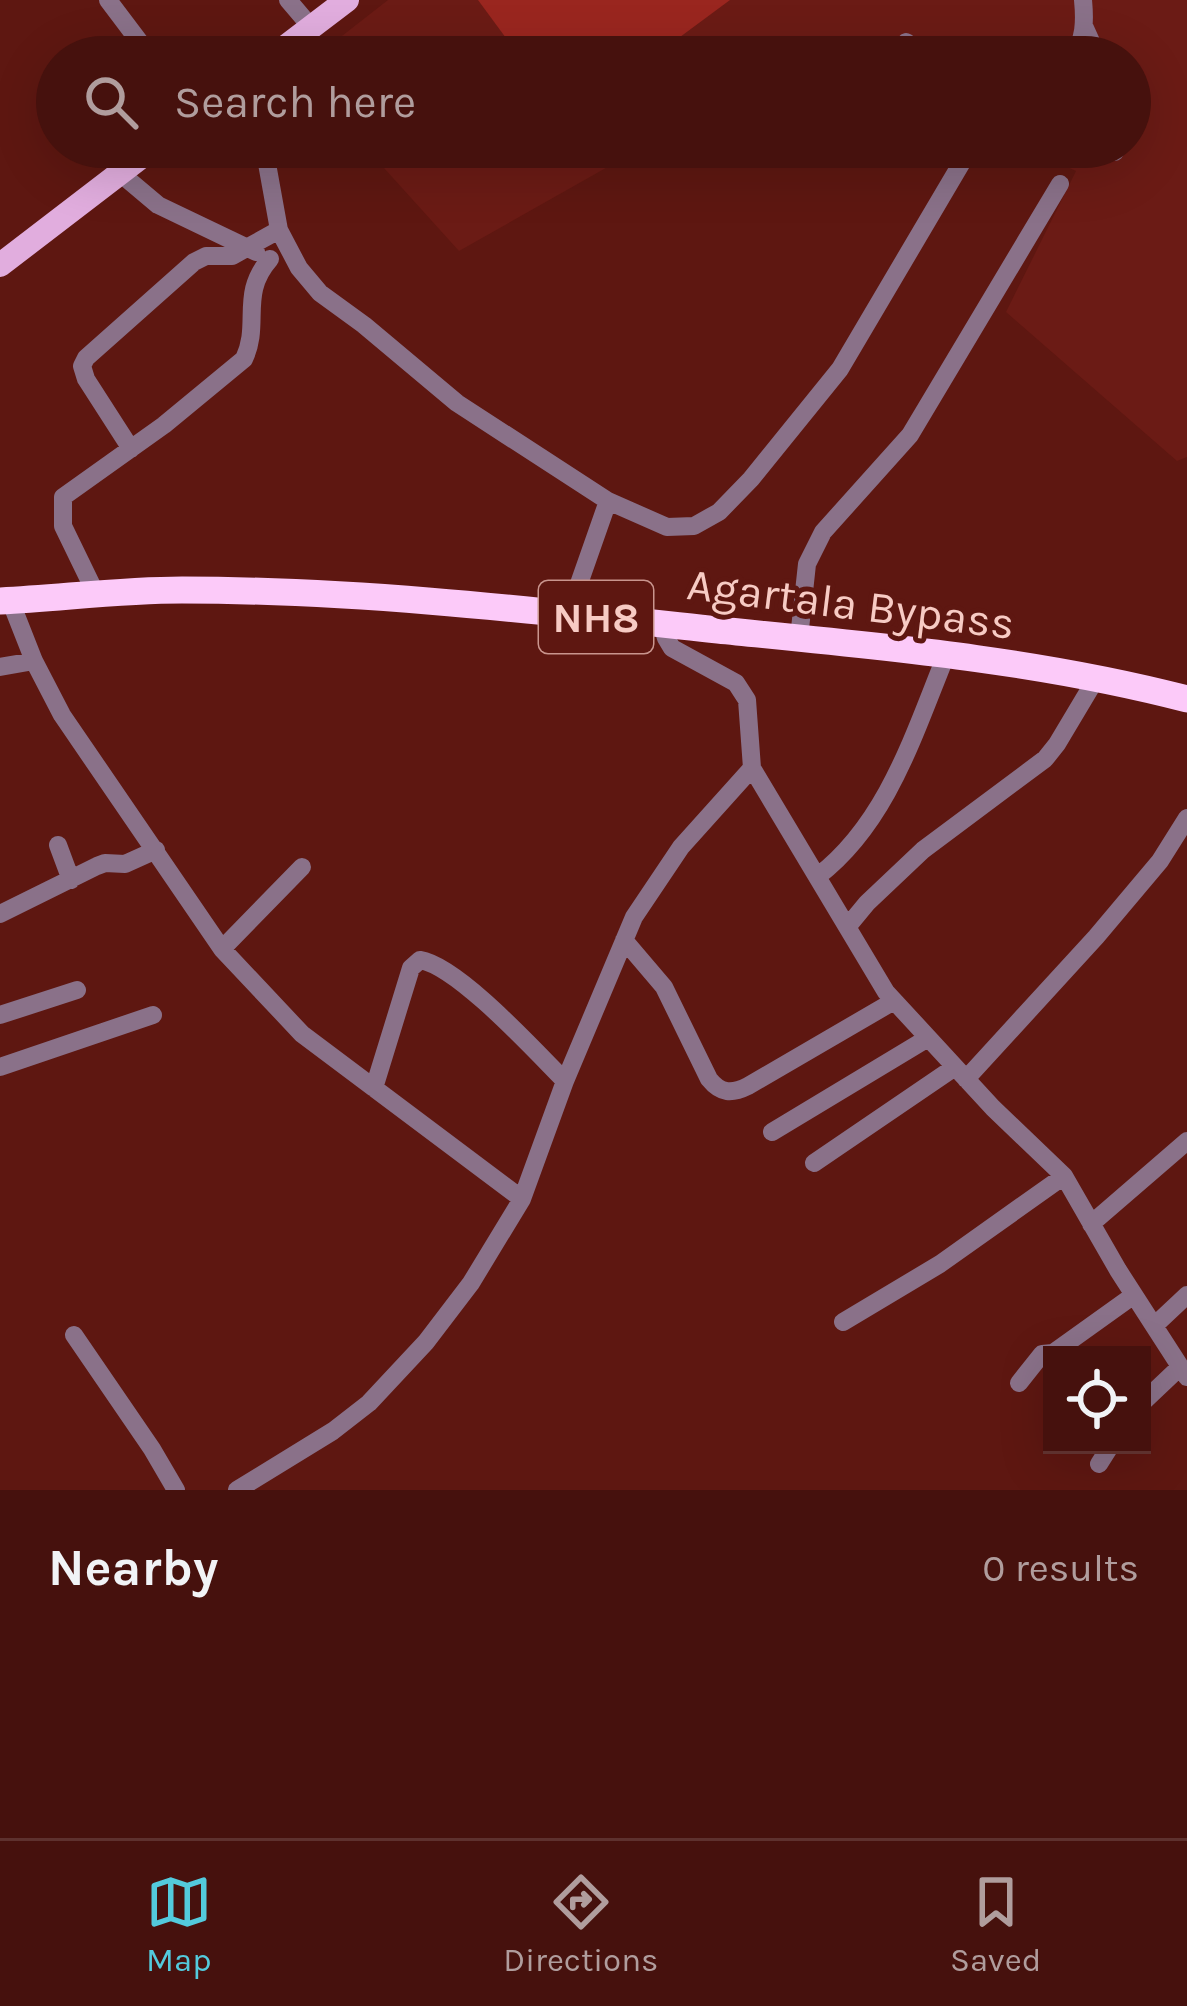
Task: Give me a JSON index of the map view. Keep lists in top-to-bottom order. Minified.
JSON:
{"streets":{"highway":["Agartala Bypass","NH8"]},"page":{"search":"Search here","heading":["Nearby","0 results"],"nav":["Map","Directions","Saved"]}}
